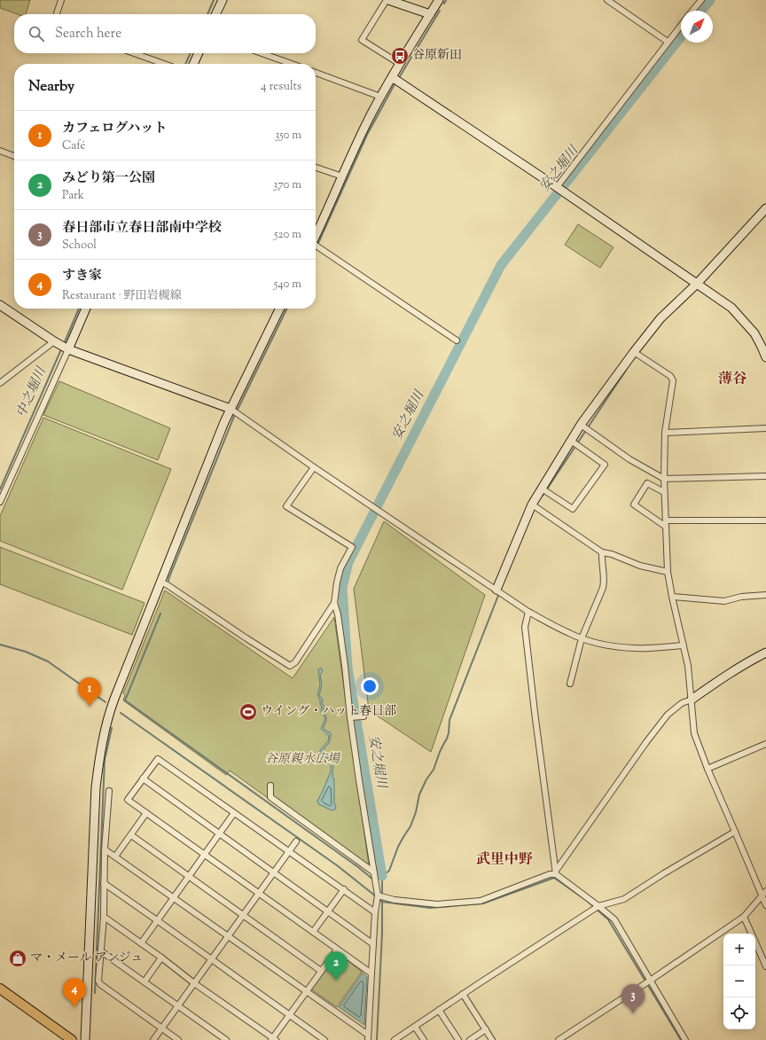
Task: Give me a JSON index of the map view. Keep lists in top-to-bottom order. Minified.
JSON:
{"districts":["薄谷","武里中野"],"water":["安之堀川","中之堀川"],"parks":["谷原親水広場"],"places":{"bus stop":["谷原新田"],"sports":["ウイング・ハット春日部"],"shop":["マ・メール アンジュ"]},"north":"top right","page":{"search":"Search here","heading":["Nearby","4 results"],"list":[{"mark":"1","name":"カフェログハット","note":"Café","value":"350 m"},{"mark":"2","name":"みどり第一公園","note":"Park","value":"370 m"},{"mark":"3","name":"春日部市立春日部南中学校","note":"School","value":"520 m"},{"mark":"4","name":"すき家","note":"Restaurant · 野田岩槻線","value":"540 m"}],"pins":["1","2","4","3"],"map_buttons":["+","−"]}}
